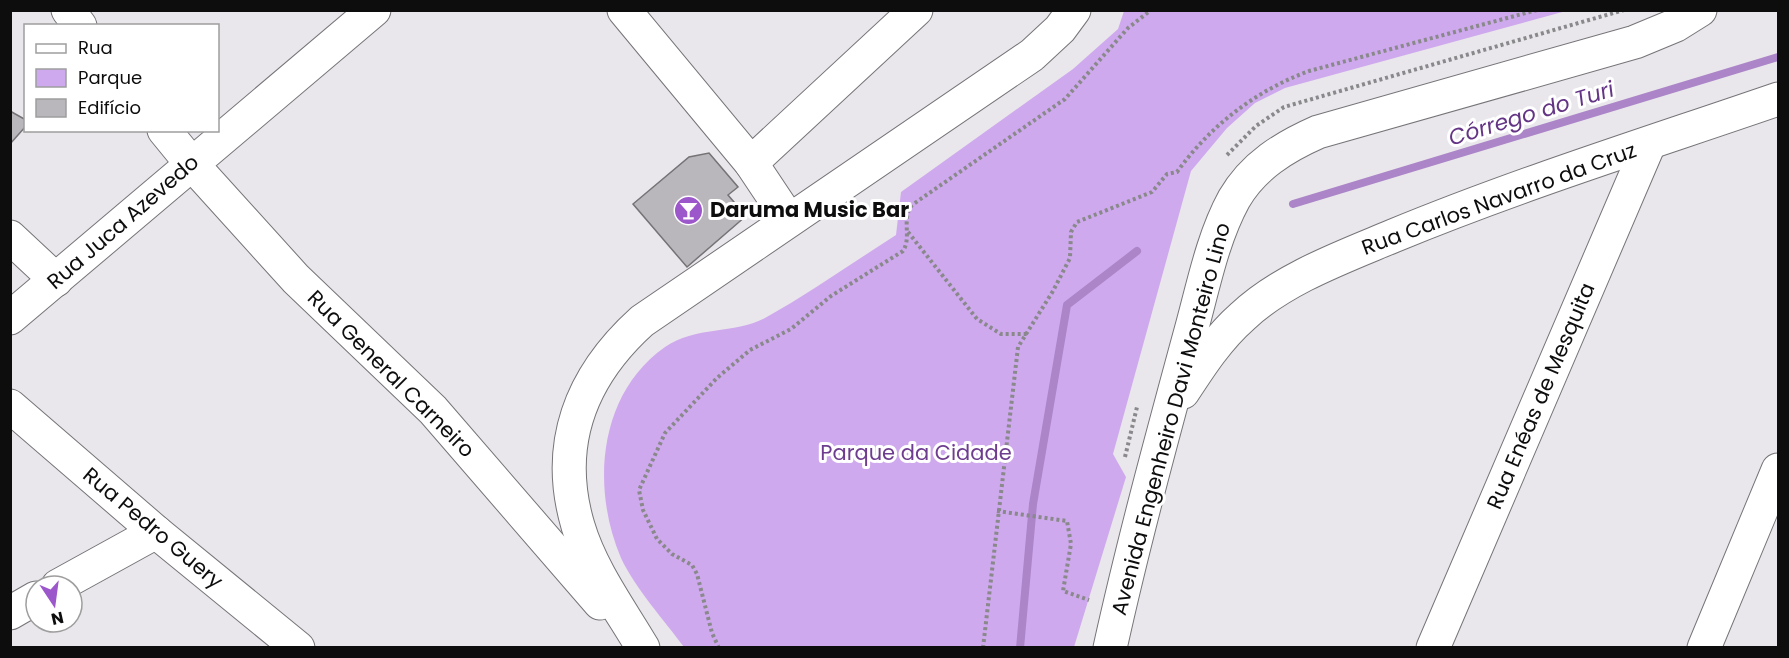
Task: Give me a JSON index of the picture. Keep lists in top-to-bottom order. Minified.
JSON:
{"streets":{"main road":["Rua Carlos Navarro da Cruz","Rua Juca Azevedo","Rua General Carneiro","Rua Enéas de Mesquita","Avenida Engenheiro Davi Monteiro Lino","Rua Pedro Guery"]},"crossings":[["Rua Carlos Navarro da Cruz","Rua Enéas de Mesquita"],["Rua Carlos Navarro da Cruz","Avenida Engenheiro Davi Monteiro Lino"],["Rua Juca Azevedo","Rua General Carneiro"]],"water":["Córrego do Turi"],"parks":["Parque da Cidade"],"places":{"bar":["Daruma Music Bar"]},"legend":["Rua","Parque","Edifício"],"north":"bottom"}
